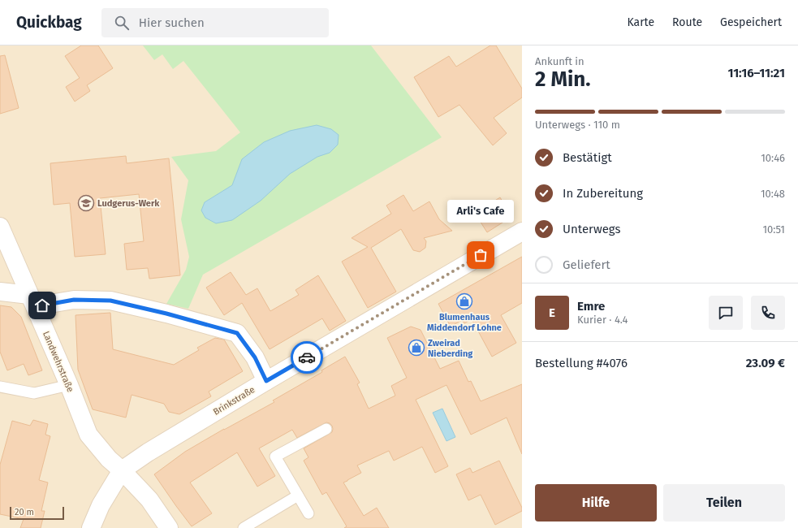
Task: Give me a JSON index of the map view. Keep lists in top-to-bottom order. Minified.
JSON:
{"streets":{"street":["Landwehrstraße","Brinkstraße"]},"crossings":[["Landwehrstraße","Brinkstraße"]],"places":{"school or university":["Ludgerus-Werk"],"other":["Arli's Cafe"],"shop":["Blumenhaus Middendorf Lohne","Zweirad Nieberding"]},"scale_bar":"20 m","page":{"header":"Quickbag","search":"Hier suchen","nav":["Karte","Route","Gespeichert"],"heading":["2 Min.","Ankunft in","11:16–11:21"],"panel":["Emre","Kurier · 4.4","Bestellung #4076","23.09 €"],"bar":"Unterwegs · 110 m","list":[["Bestätigt","10:46"],["In Zubereitung","10:48"],["Unterwegs","10:51"],"Geliefert"],"bubble":"Arli's Cafe","round":"E","buttons":["Hilfe","Teilen"],"scale":"20 m"}}
